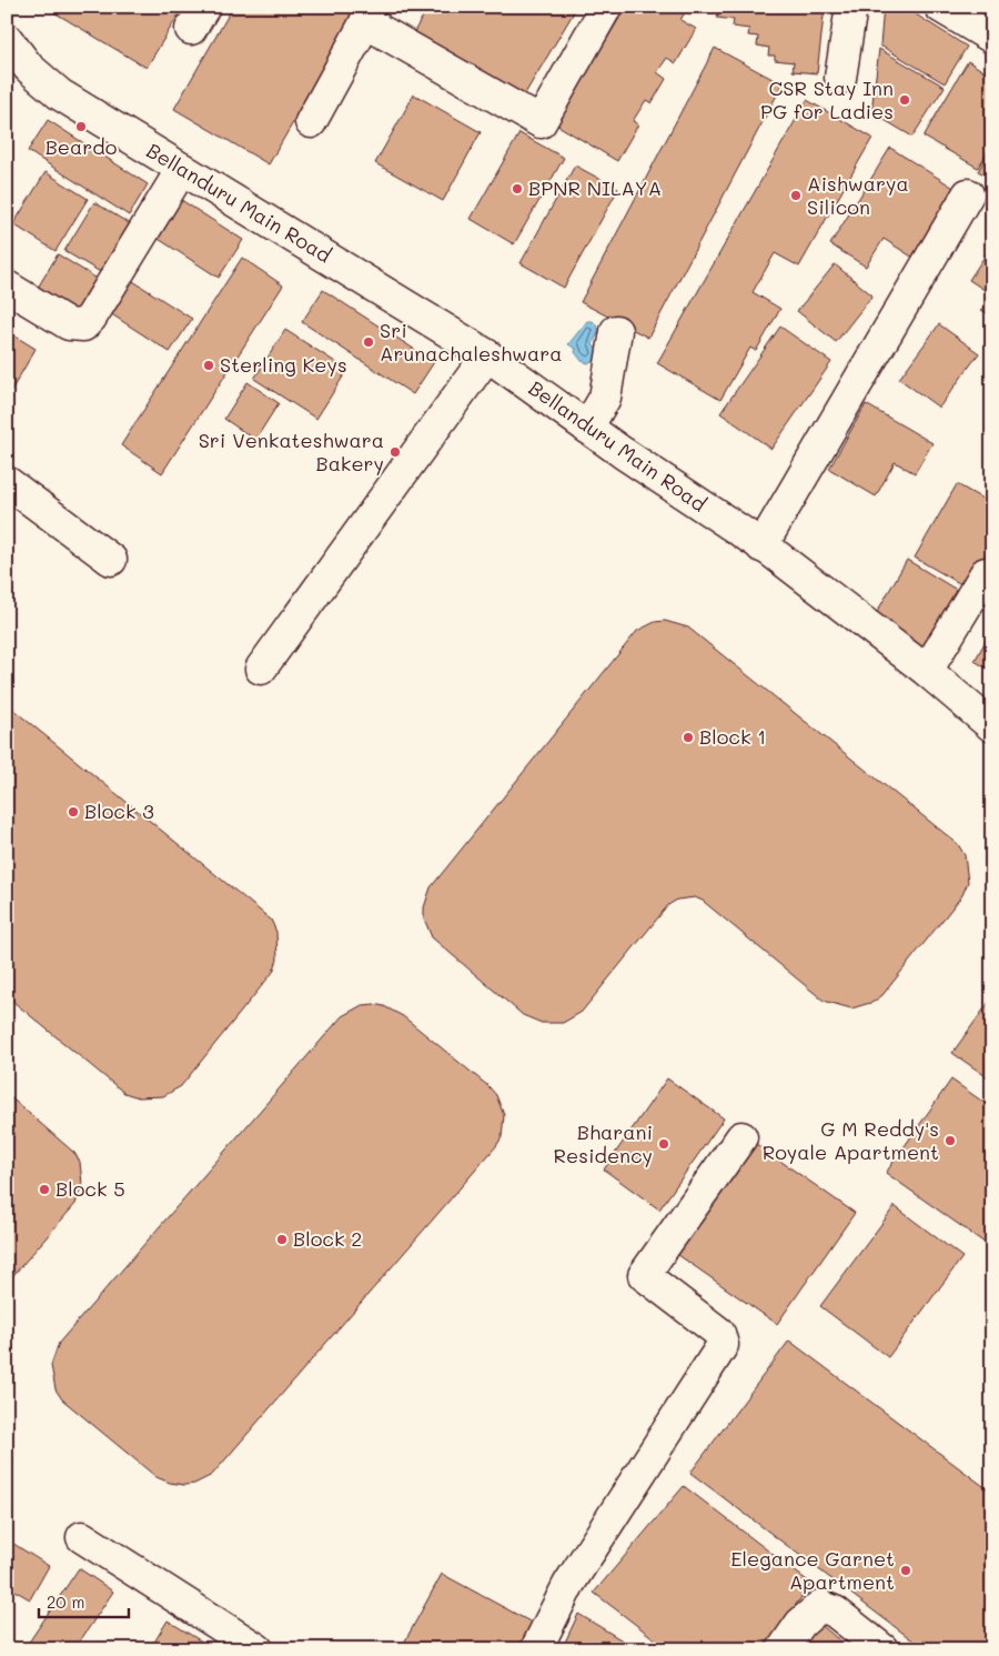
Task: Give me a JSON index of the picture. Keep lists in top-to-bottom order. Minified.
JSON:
{"streets":{"street":["Bellanduru Main Road"]},"places":["CSR Stay Inn PG for Ladies","Beardo","BPNR NILAYA","Aishwarya Silicon","Sri Arunachaleshwara","Sterling Keys","Sri Venkateshwara Bakery","Block 1","Block 3","G M Reddy's Royale Apartment","Bharani Residency","Block 5","Block 2","Elegance Garnet Apartment"],"scale_bar":"20 m"}
